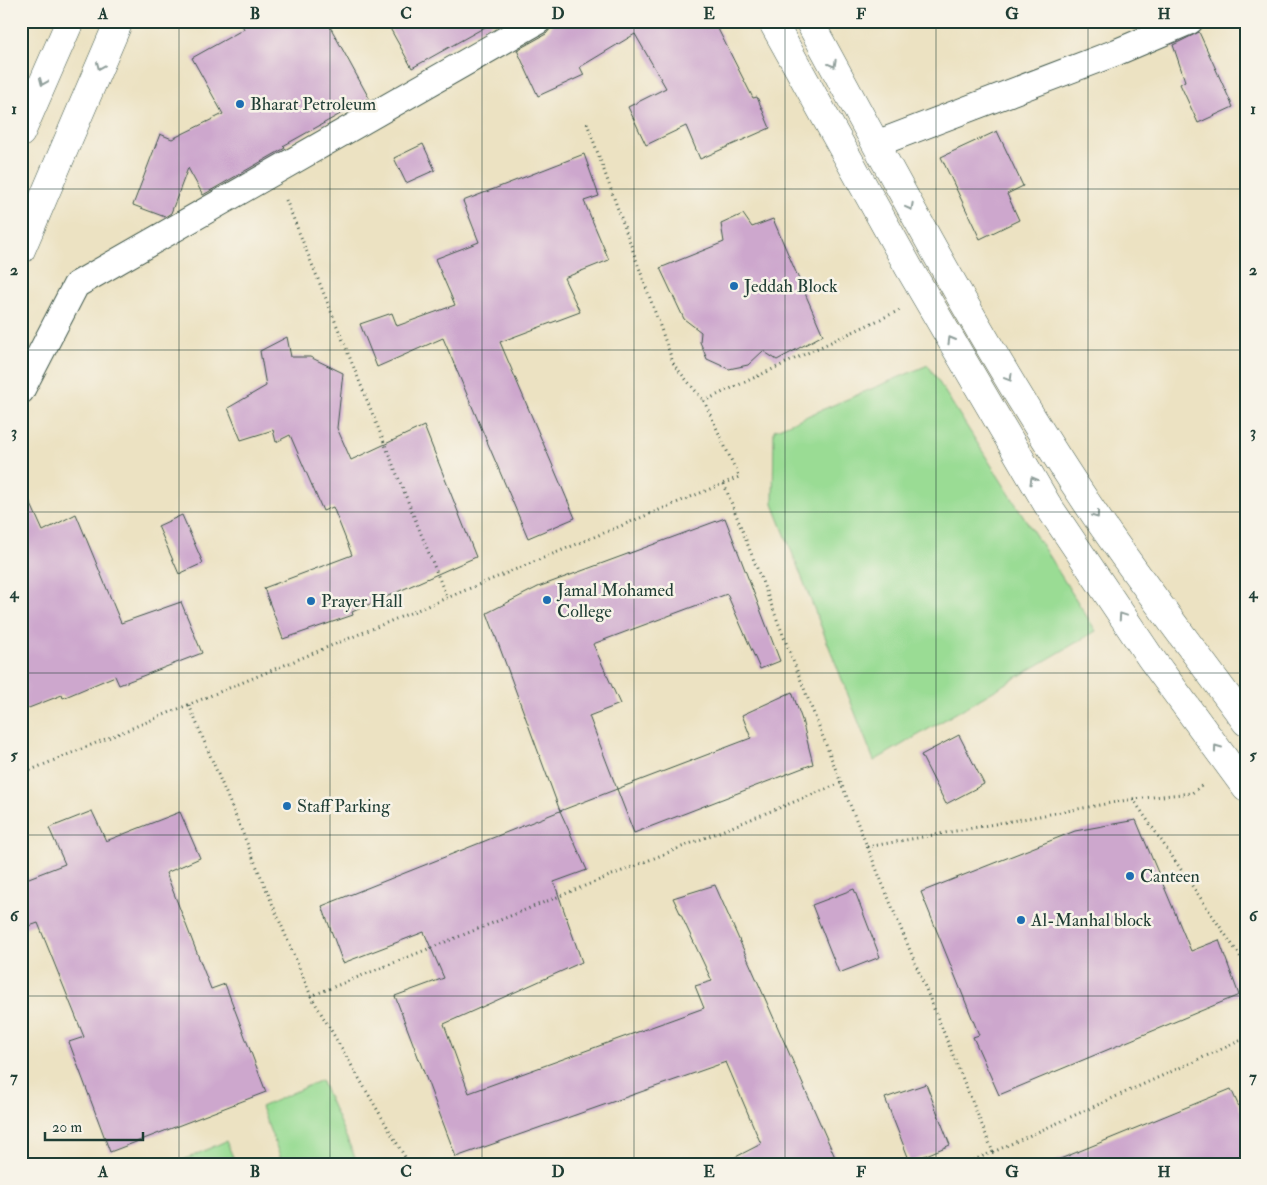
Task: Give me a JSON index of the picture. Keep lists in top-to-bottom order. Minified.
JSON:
{"places":["Bharat Petroleum","Jeddah Block","Jamal Mohamed College","Prayer Hall","Staff Parking","Canteen","Al-Manhal block"],"scale_bar":"20 m","grid":{"columns":["A","B","C","D","E","F","G","H"],"rows":["1","2","3","4","5","6","7"]}}
